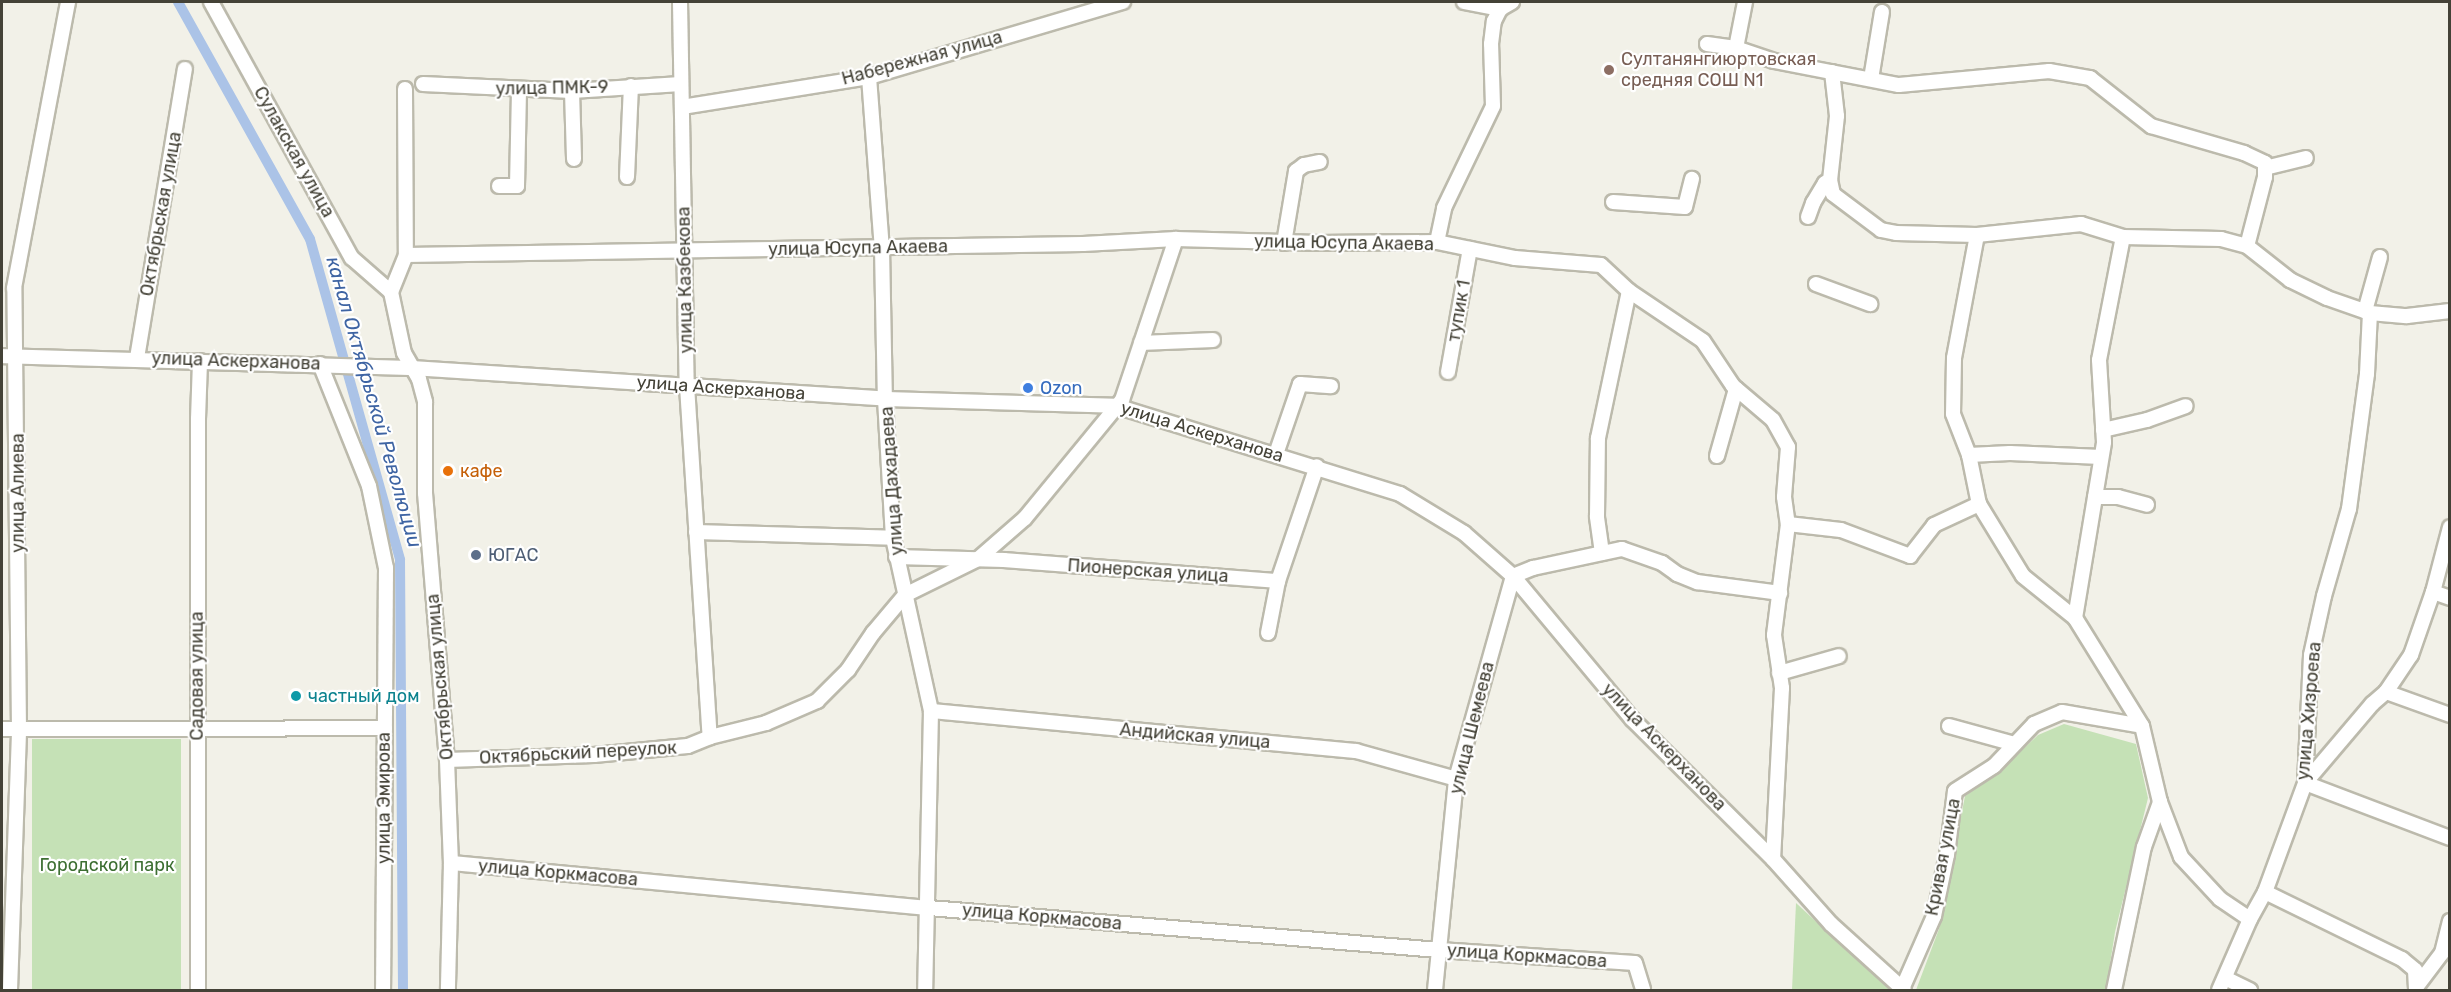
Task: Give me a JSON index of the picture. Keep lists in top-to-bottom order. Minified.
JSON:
{"streets":{"street":["Набережная улица","улица ПМК-9","Сулакская улица","Октябрьская улица","улица Юсупа Акаева","улица Казбекова","тупик 1","улица Аскерханова","улица Дахадаева","улица Алиева","Пионерская улица","Садовая улица","улица Хизроева","улица Шемеева","Андийская улица","Октябрьский переулок","улица Эмирова","Кривая улица","улица Коркмасова"]},"crossings":[["Набережная улица","улица Казбекова"],["Набережная улица","улица Дахадаева"],["улица ПМК-9","улица Казбекова"],["Сулакская улица","Октябрьская улица"],["Октябрьская улица","улица Аскерханова"],["Октябрьская улица","Октябрьский переулок"],["Октябрьская улица","улица Коркмасова"],["улица Юсупа Акаева","улица Казбекова"],["улица Юсупа Акаева","тупик 1"],["улица Юсупа Акаева","улица Аскерханова"],["улица Юсупа Акаева","улица Дахадаева"],["улица Юсупа Акаева","Октябрьский переулок"],["улица Казбекова","улица Аскерханова"],["улица Казбекова","Октябрьский переулок"],["улица Аскерханова","улица Дахадаева"],["улица Аскерханова","улица Алиева"],["улица Аскерханова","Садовая улица"],["улица Аскерханова","улица Шемеева"],["улица Аскерханова","Октябрьский переулок"],["улица Аскерханова","улица Эмирова"],["улица Аскерханова","Кривая улица"],["улица Дахадаева","Пионерская улица"],["улица Дахадаева","Андийская улица"],["улица Дахадаева","Октябрьский переулок"],["улица Дахадаева","улица Коркмасова"],["Пионерская улица","Октябрьский переулок"],["улица Шемеева","Андийская улица"],["улица Шемеева","улица Коркмасова"]],"water":["канал Октябрьской Революции"],"parks":["Городской парк"],"places":["Султанянгиюртовская средняя СОШ N1","Ozon","кафе","ЮГАС","частный дом"]}
